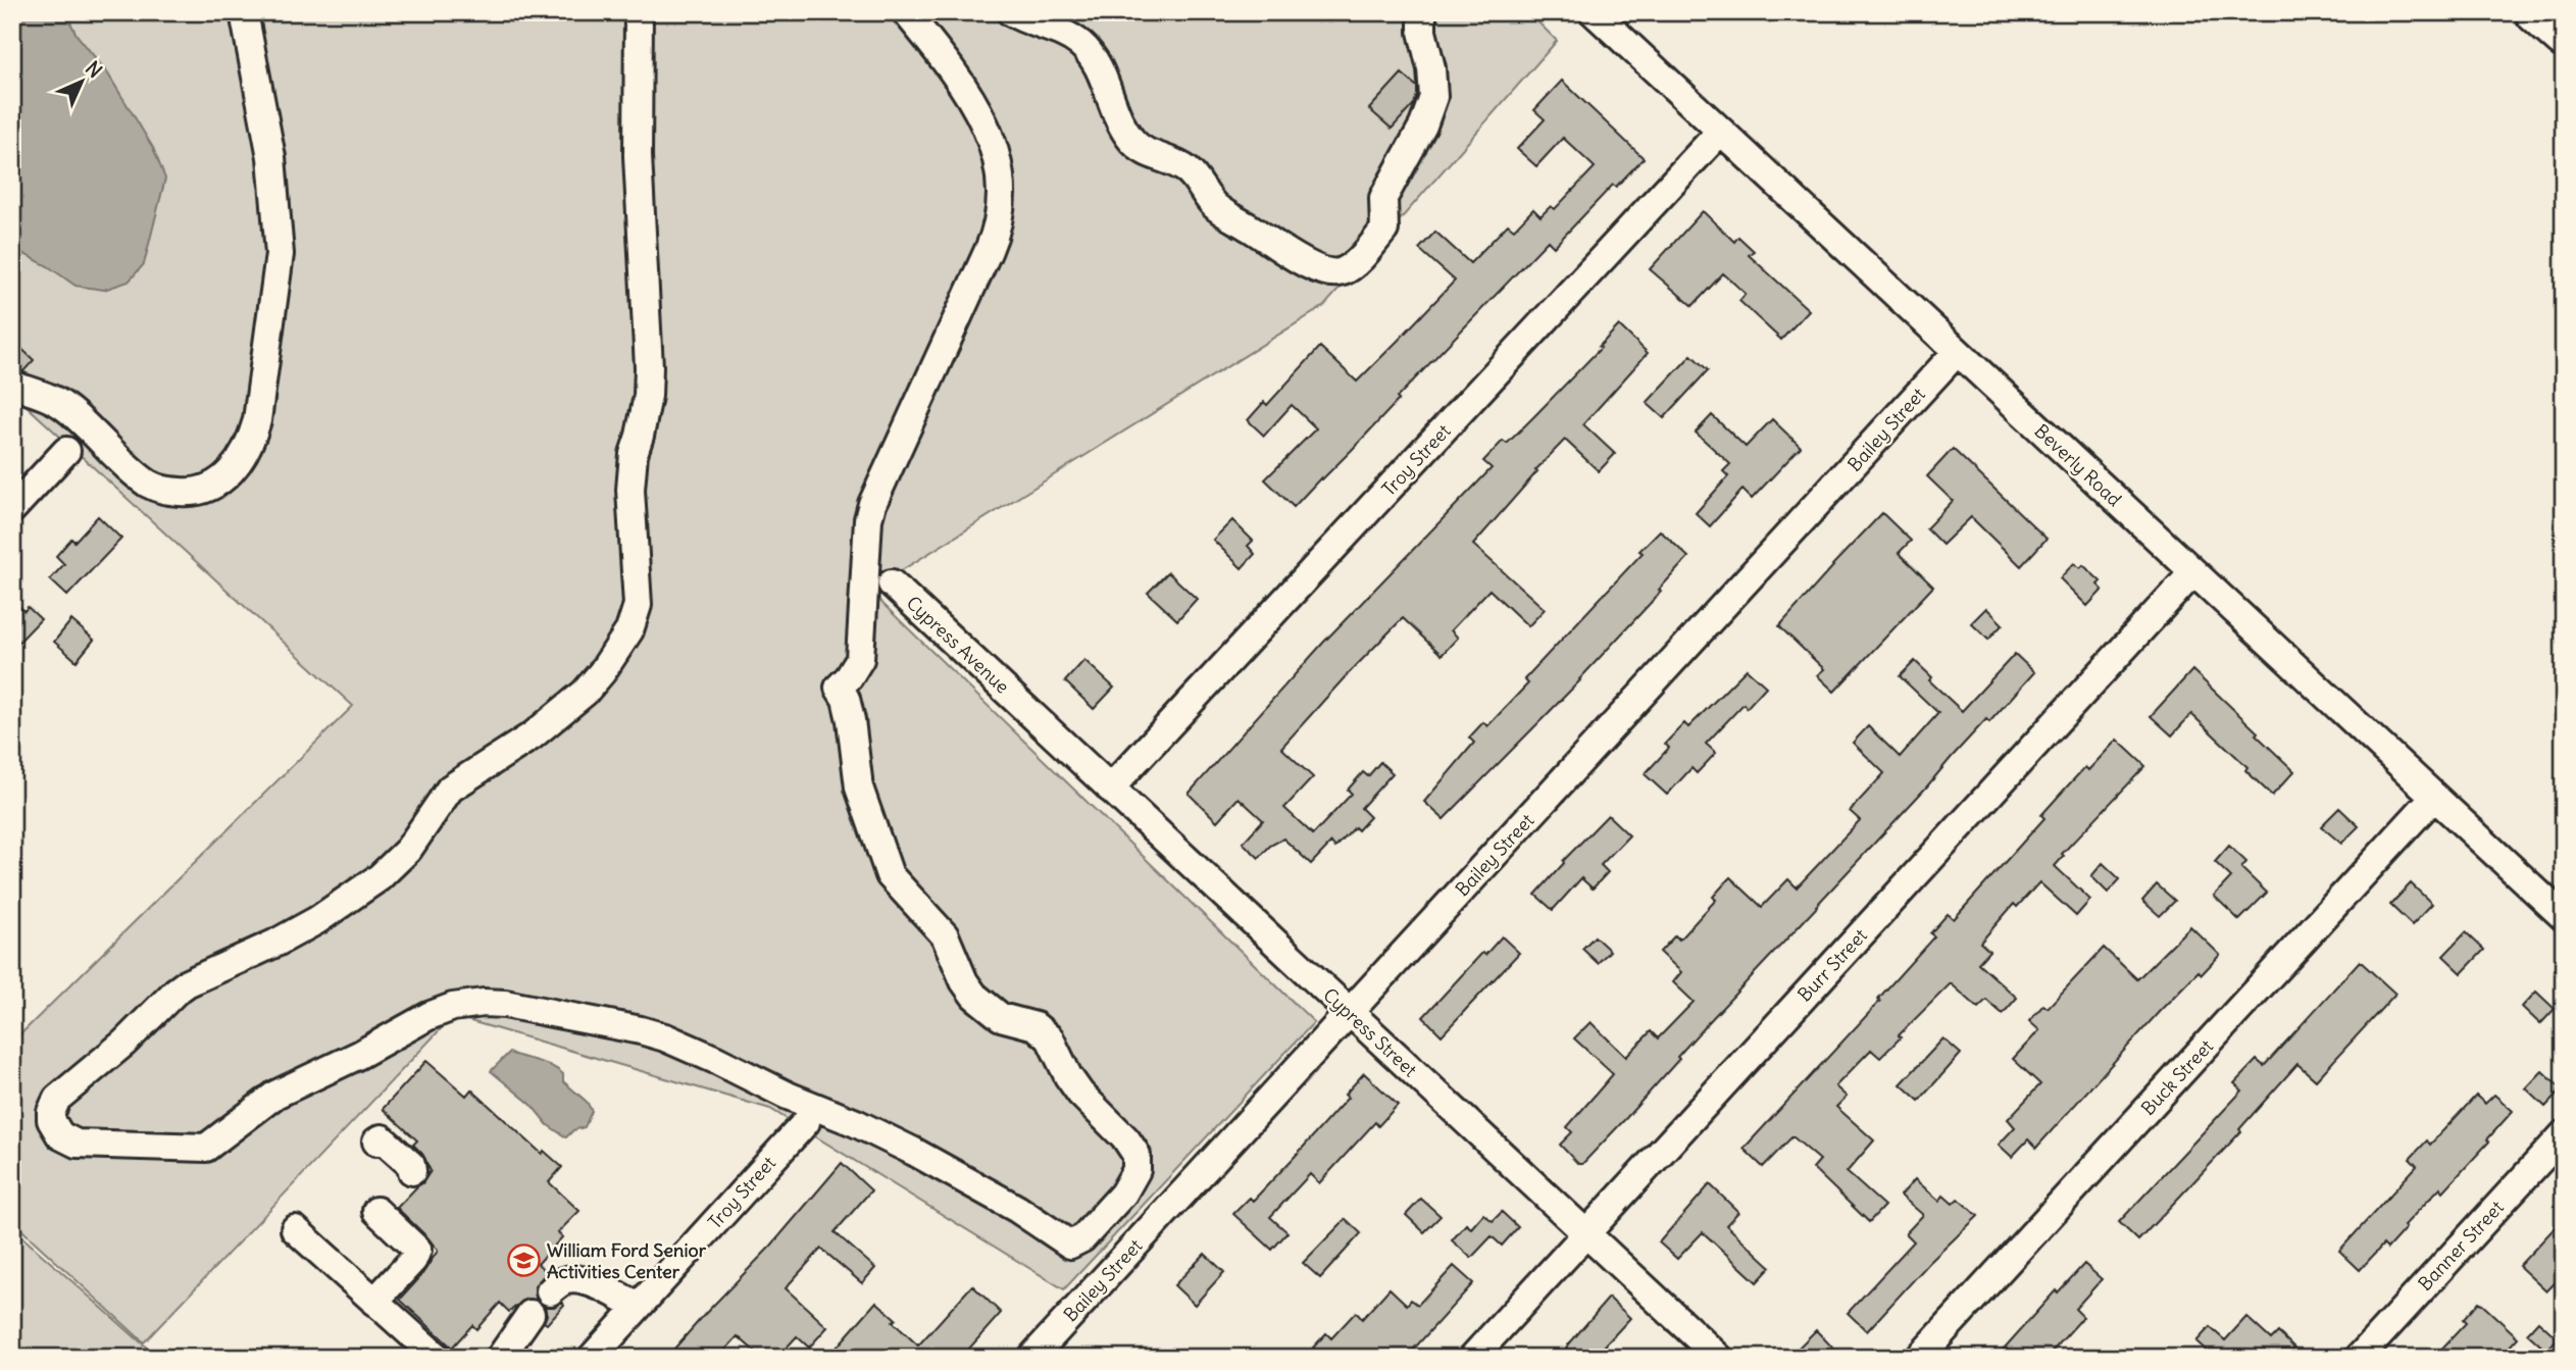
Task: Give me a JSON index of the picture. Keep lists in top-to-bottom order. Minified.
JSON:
{"streets":{"street":["Bailey Street","Troy Street","Beverly Road","Cypress Avenue","Burr Street","Cypress Street","Buck Street","Banner Street"]},"crossings":[["Bailey Street","Beverly Road"],["Bailey Street","Cypress Street"],["Troy Street","Beverly Road"],["Troy Street","Cypress Street"],["Beverly Road","Burr Street"],["Beverly Road","Buck Street"],["Cypress Avenue","Cypress Street"],["Burr Street","Cypress Street"]],"places":{"school or university":["William Ford Senior Activities Center"]},"north":"top right"}
